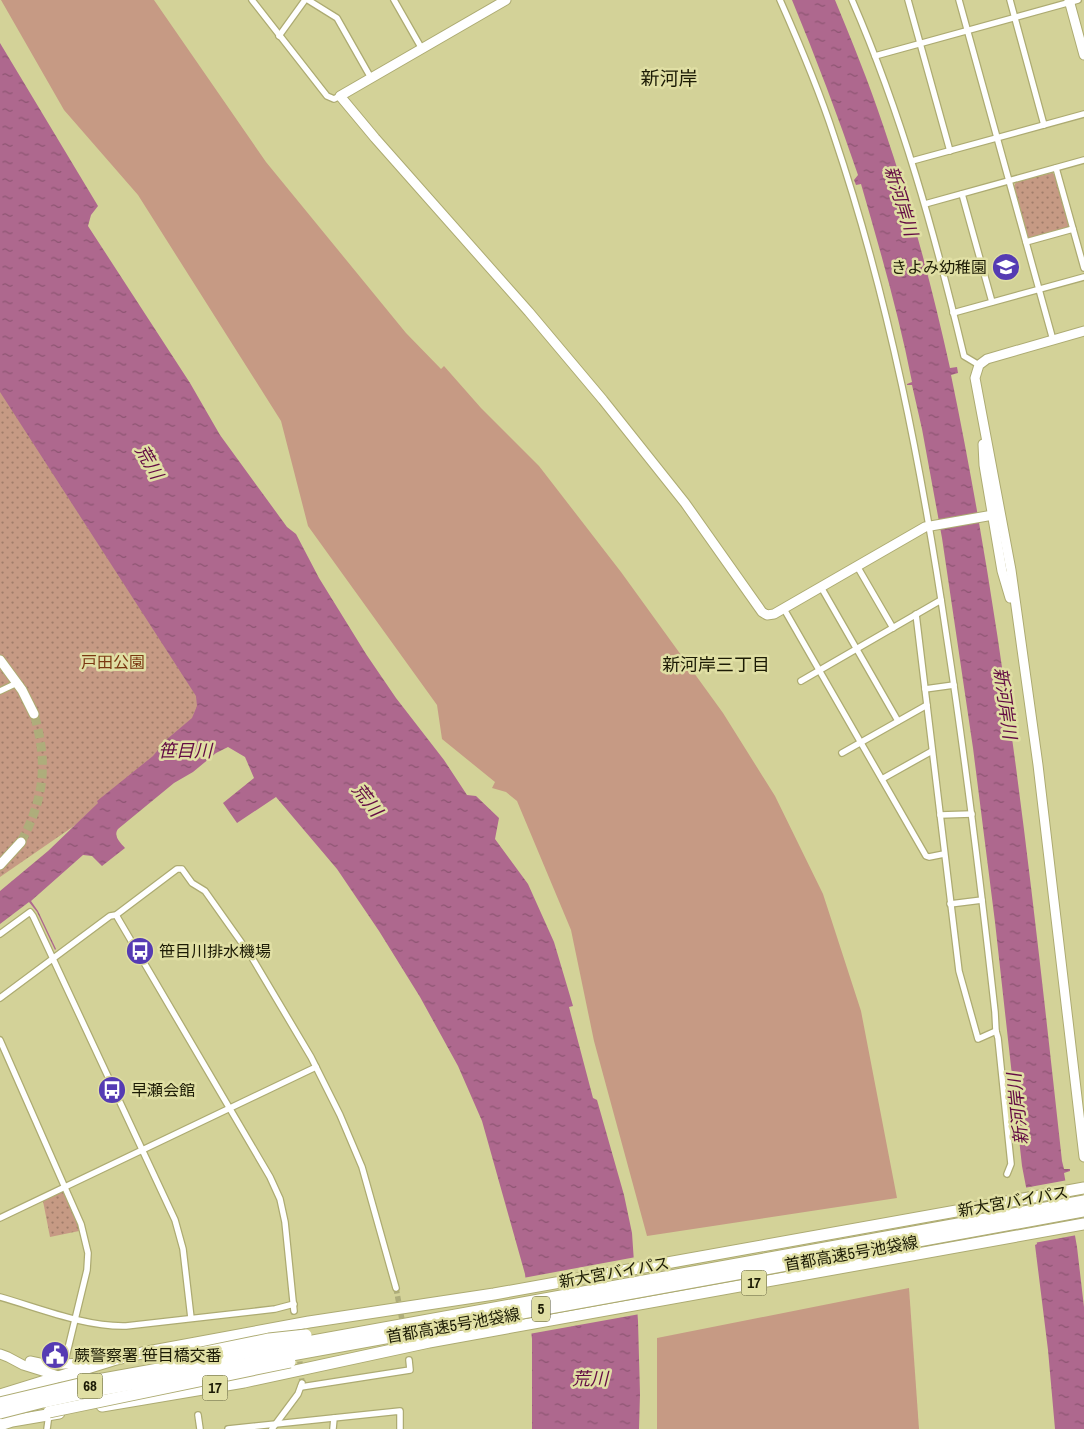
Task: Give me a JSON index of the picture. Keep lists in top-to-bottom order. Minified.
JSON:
{"streets":{"highway":["新大宮バイパス","首都高速5号池袋線","17","5"],"street":["68"]},"crossings":[["新大宮バイパス","68"],["17","68"]],"districts":["新河岸","新河岸三丁目"],"water":["新河岸川","荒川","笹目川"],"parks":["戸田公園"],"places":{"school or university":["きよみ幼稚園"],"bus stop":["笹目川排水機場","早瀬会館"],"public building":["蕨警察署 笹目橋交番"]}}
